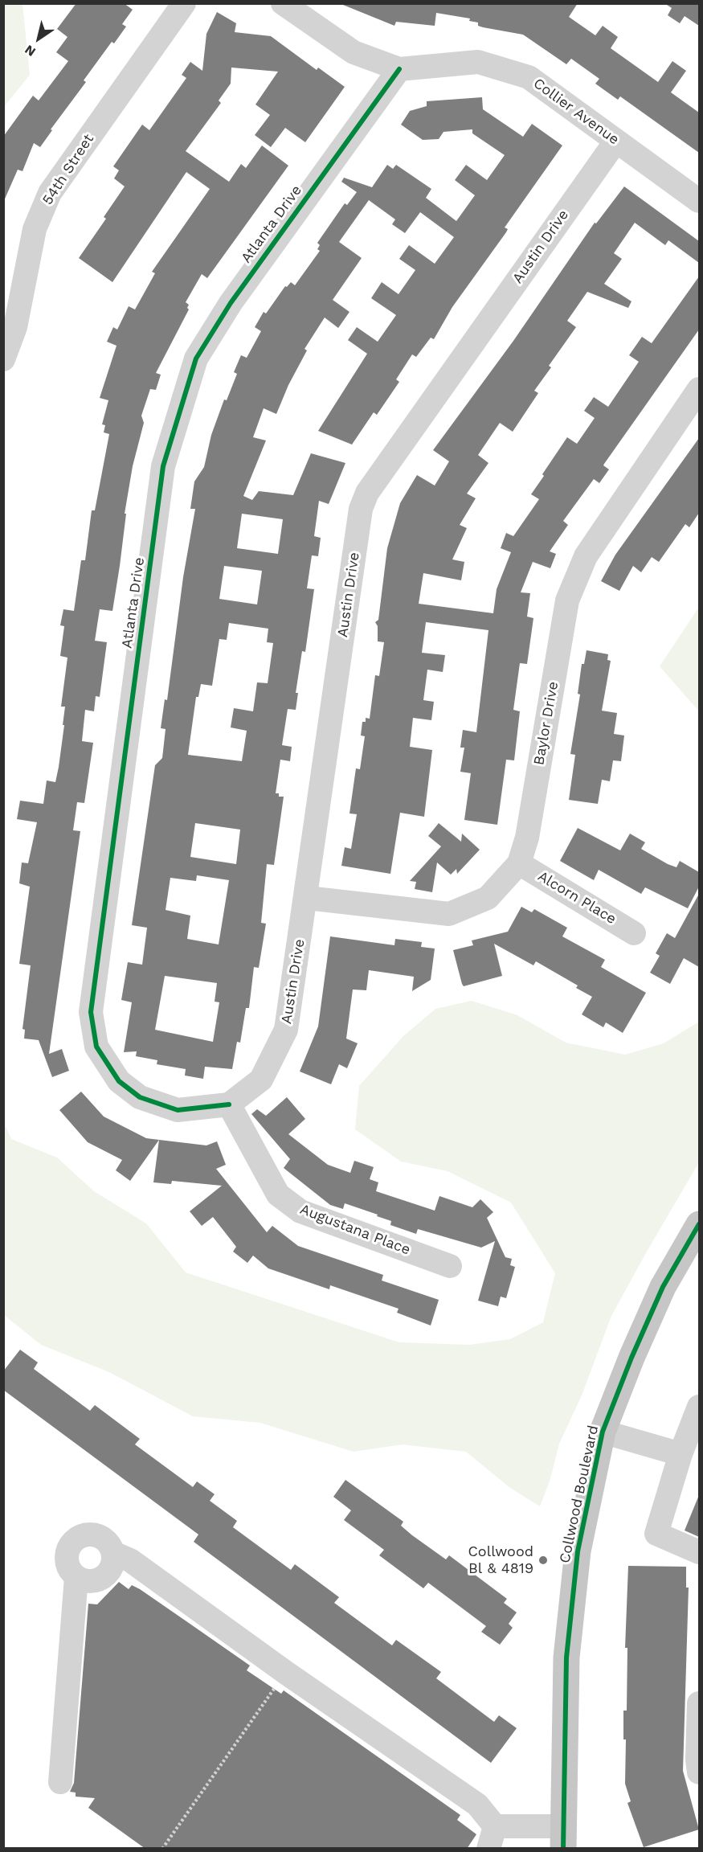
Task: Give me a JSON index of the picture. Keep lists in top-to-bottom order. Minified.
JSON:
{"streets":{"main road":["Collwood Boulevard"],"street":["Collier Avenue","54th Street","Atlanta Drive","Austin Drive","Baylor Drive","Alcorn Place","Augustana Place"]},"crossings":[["Collier Avenue","Atlanta Drive"],["Collier Avenue","Austin Drive"],["Atlanta Drive","Austin Drive"],["Atlanta Drive","Augustana Place"],["Austin Drive","Baylor Drive"],["Austin Drive","Augustana Place"],["Baylor Drive","Alcorn Place"]],"places":["Collwood Bl & 4819"],"north":"bottom left"}
